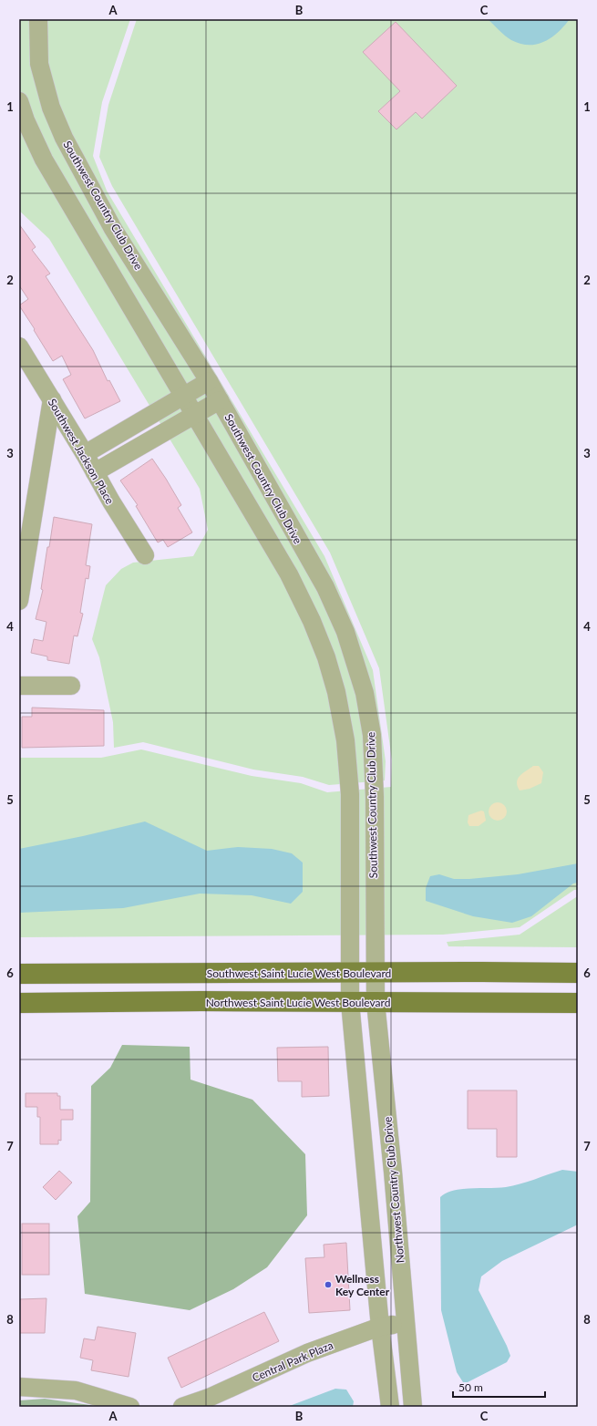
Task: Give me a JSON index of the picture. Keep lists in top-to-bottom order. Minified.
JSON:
{"streets":{"main road":["Southwest Saint Lucie West Boulevard","Northwest Saint Lucie West Boulevard"],"street":["Southwest Country Club Drive","Southwest Jackson Place","Northwest Country Club Drive","Central Park Plaza"]},"crossings":[["Southwest Country Club Drive","Southwest Saint Lucie West Boulevard"],["Southwest Country Club Drive","Northwest Country Club Drive"],["Southwest Saint Lucie West Boulevard","Northwest Country Club Drive"],["Northwest Saint Lucie West Boulevard","Northwest Country Club Drive"],["Northwest Country Club Drive","Central Park Plaza"]],"places":["Wellness Key Center"],"scale_bar":"50 m","grid":{"columns":["A","B","C"],"rows":["1","2","3","4","5","6","7","8"]}}
